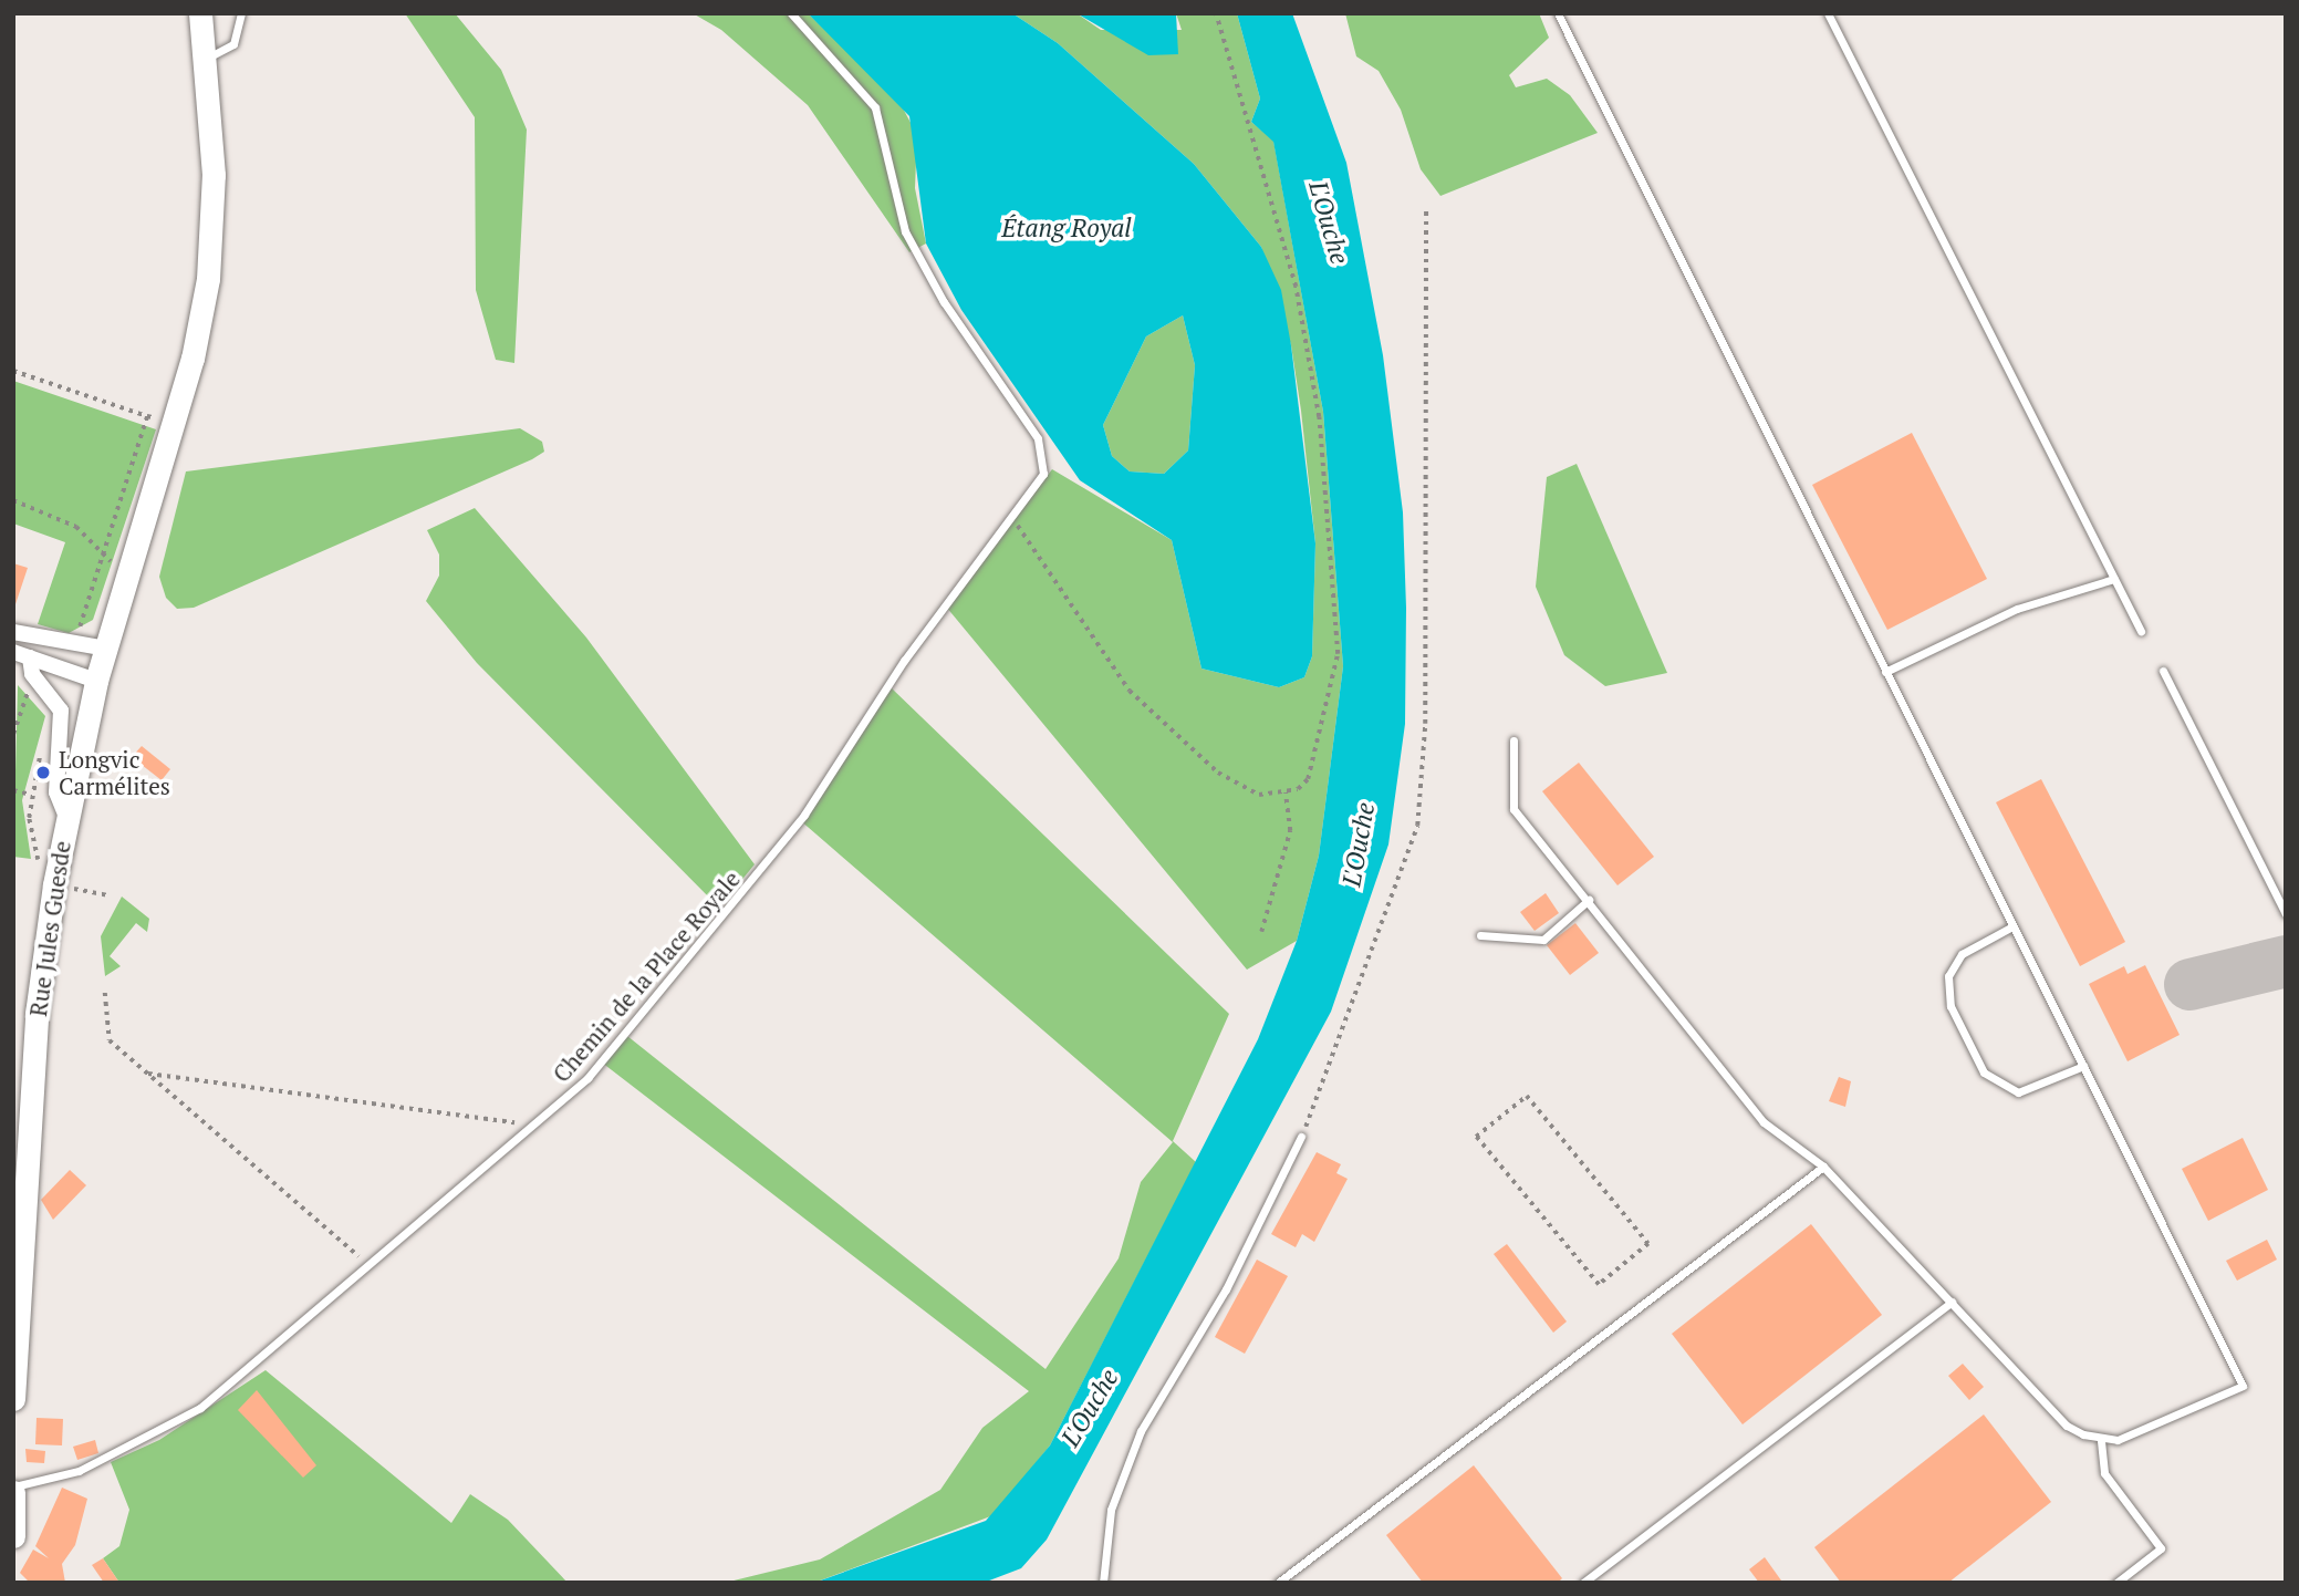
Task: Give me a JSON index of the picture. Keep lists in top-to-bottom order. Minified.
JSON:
{"streets":{"street":["Rue Jules Guesde"],"lane":["Chemin de la Place Royale"]},"water":["L'Ouche","Étang Royal"],"places":["Longvic Carmélites"]}
